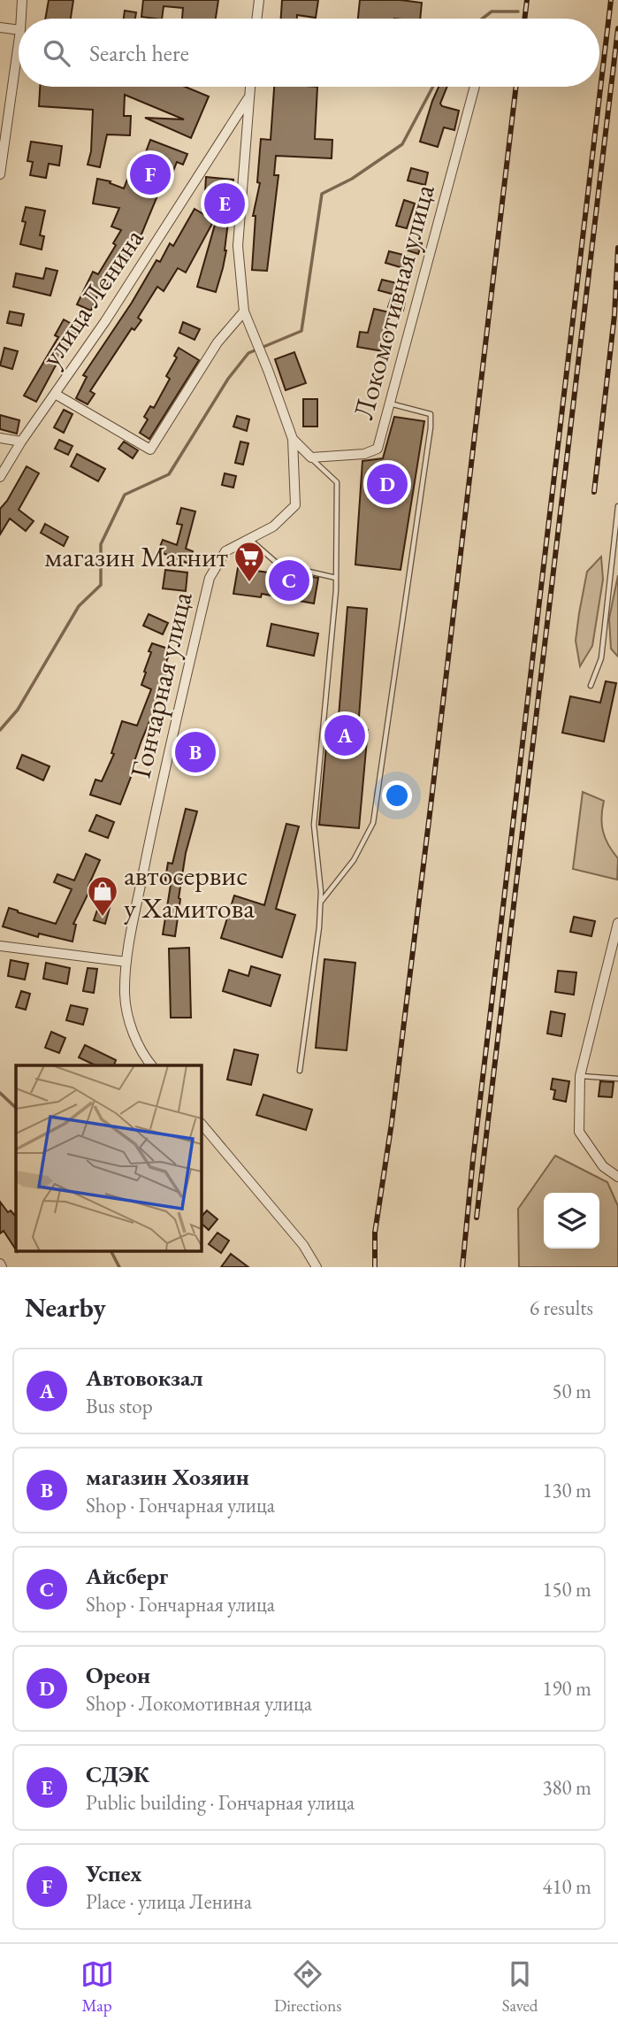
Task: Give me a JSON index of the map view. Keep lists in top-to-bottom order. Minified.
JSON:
{"streets":{"street":["улица Ленина","Локомотивная улица","Гончарная улица"]},"crossings":[["улица Ленина","Гончарная улица"]],"places":{"supermarket":["магазин Магнит"],"shop":["автосервис у Хамитова"]},"page":{"search":"Search here","pins":["F","E","D","C","A","B"],"heading":["Nearby","6 results"],"list":[{"mark":"A","name":"Автовокзал","note":"Bus stop","value":"50 m"},{"mark":"B","name":"магазин Хозяин","note":"Shop · Гончарная улица","value":"130 m"},{"mark":"C","name":"Айсберг","note":"Shop · Гончарная улица","value":"150 m"},{"mark":"D","name":"Ореон","note":"Shop · Локомотивная улица","value":"190 m"},{"mark":"E","name":"СДЭК","note":"Public building · Гончарная улица","value":"380 m"},{"mark":"F","name":"Успех","note":"Place · улица Ленина","value":"410 m"}],"nav":["Map","Directions","Saved"]}}
